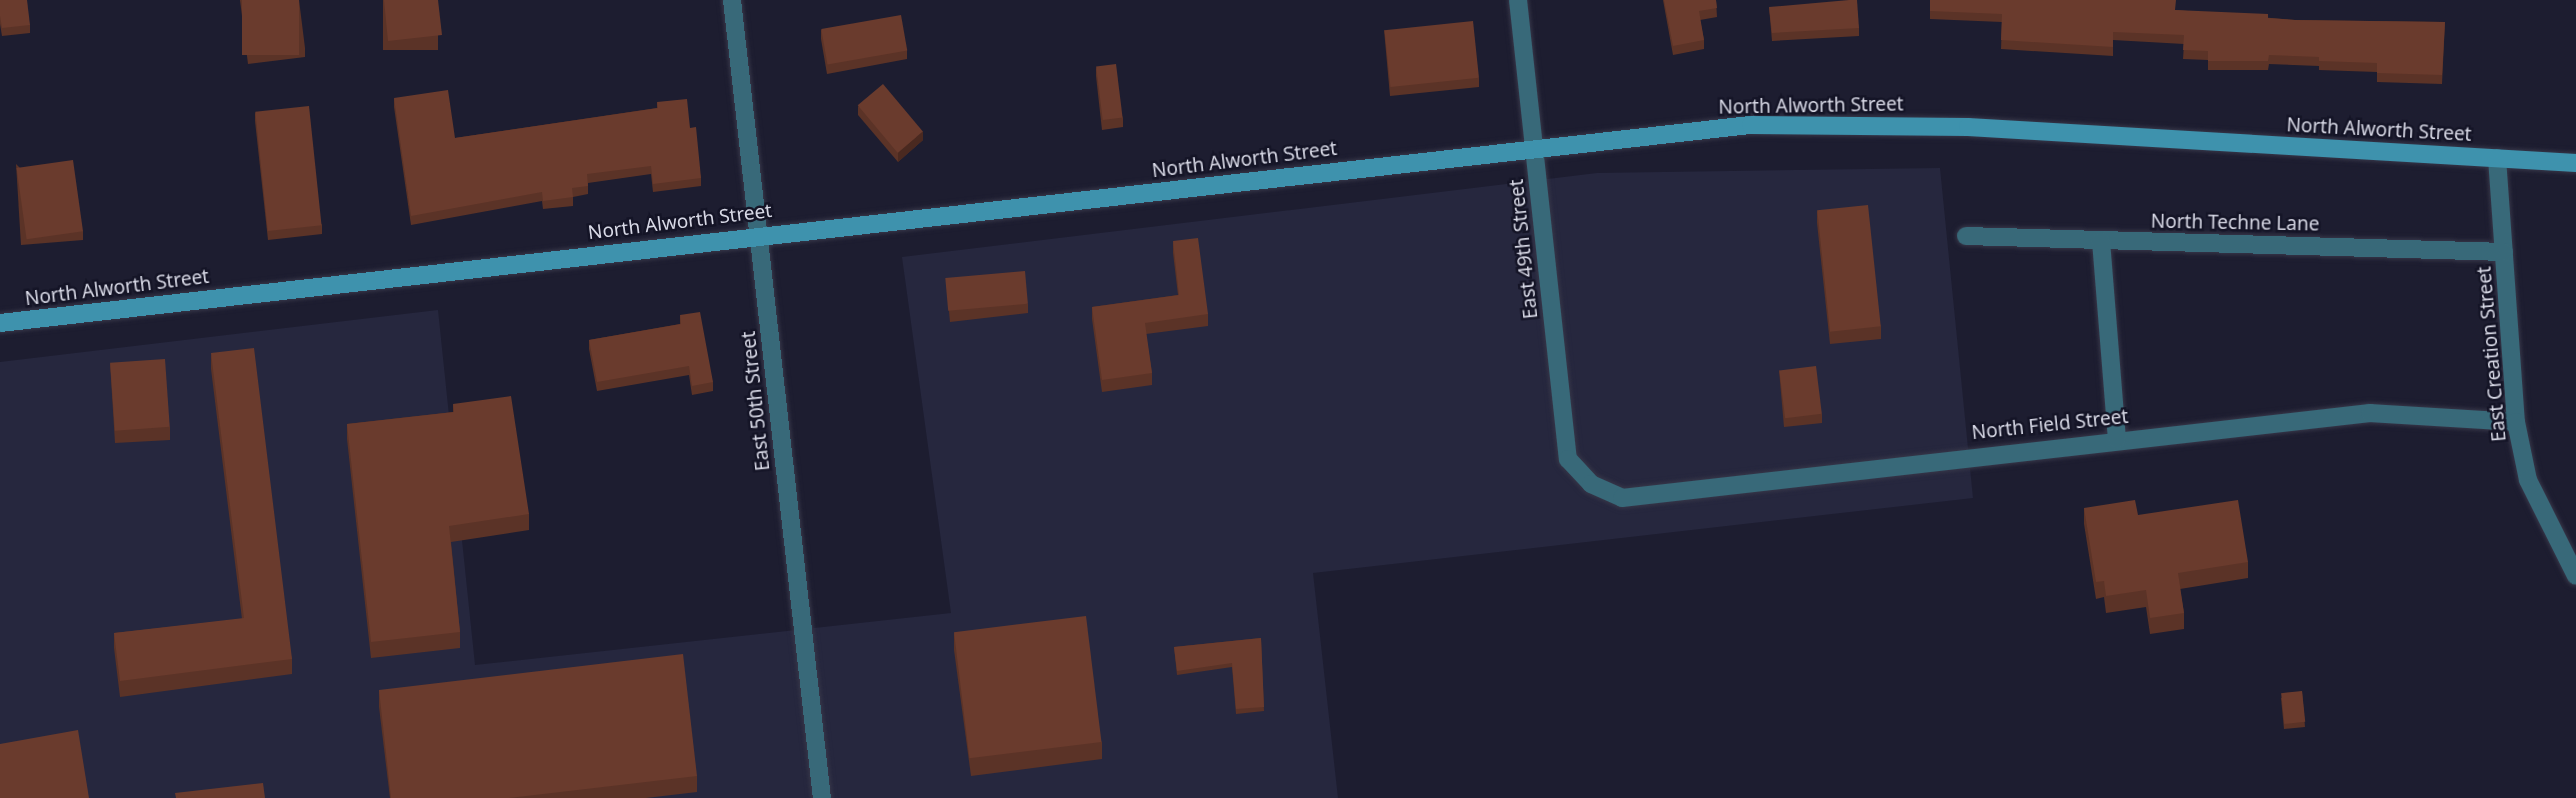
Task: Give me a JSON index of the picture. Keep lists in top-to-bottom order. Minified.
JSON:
{"streets":{"street":["North Alworth Street","North Techne Lane","East 49th Street","East Creation Street","East 50th Street","North Field Street"]},"crossings":[["North Alworth Street","East 49th Street"],["North Alworth Street","East Creation Street"],["North Alworth Street","East 50th Street"],["North Techne Lane","East Creation Street"],["East 49th Street","North Field Street"],["East Creation Street","North Field Street"]]}
